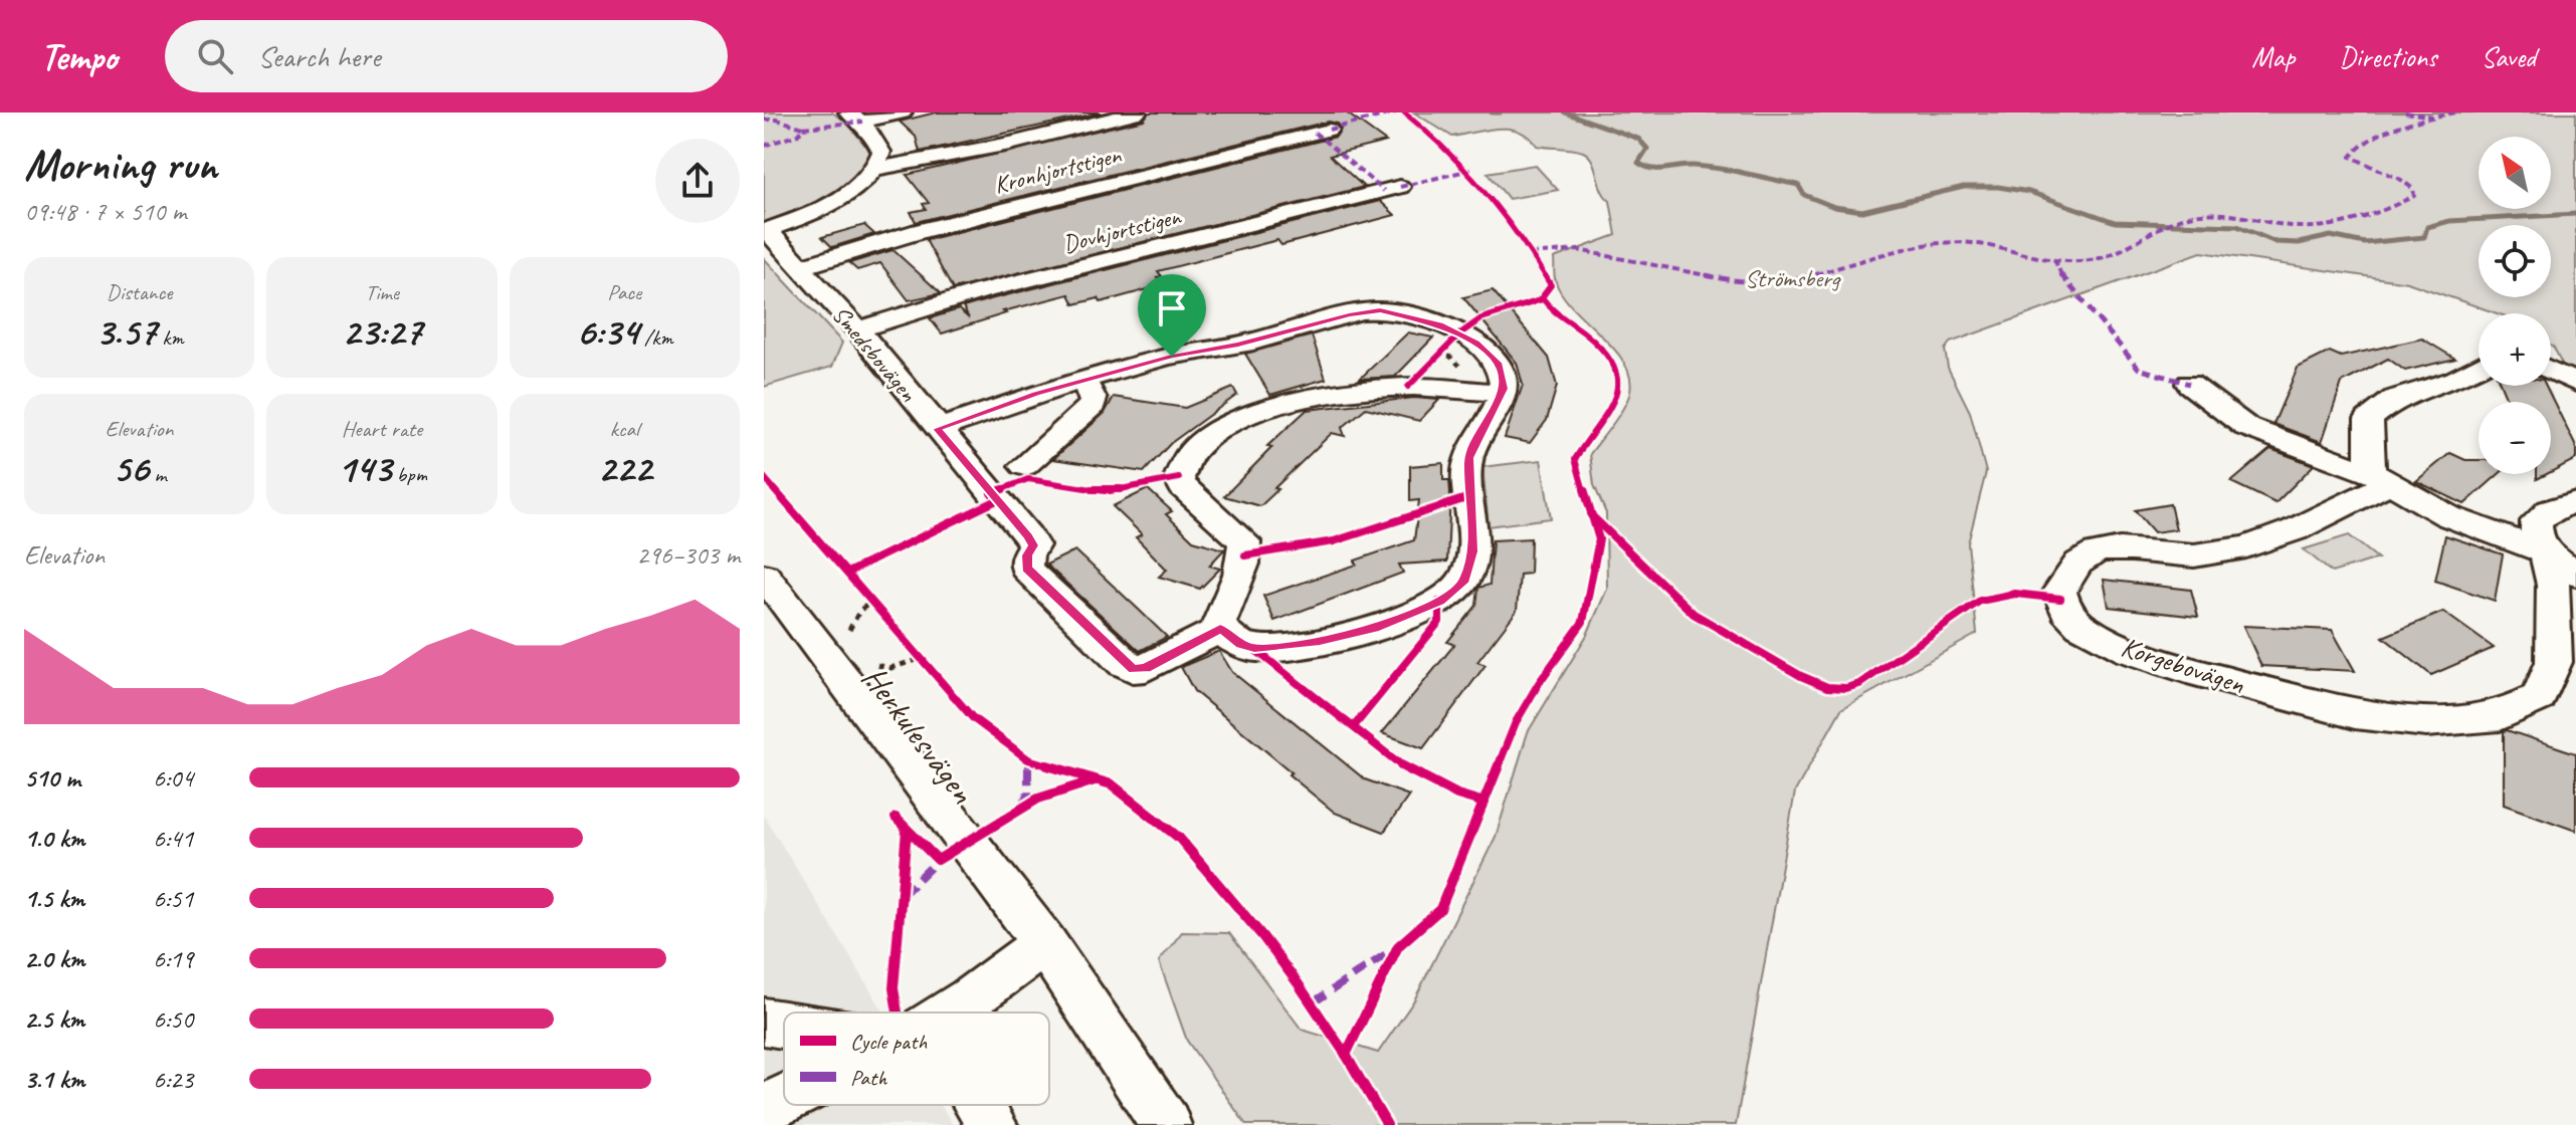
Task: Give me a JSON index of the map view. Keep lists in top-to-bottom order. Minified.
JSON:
{"streets":{"street":["Kronhjortstigen","Dovhjortstigen","Smedsbovägen","Korgebovägen","Herkulesvägen"]},"crossings":[["Kronhjortstigen","Smedsbovägen"],["Dovhjortstigen","Smedsbovägen"]],"parks":["Strömsberg"],"legend":["Cycle path","Path"],"north":"top left","page":{"header":"Tempo","search":"Search here","nav":["Map","Directions","Saved"],"heading":["Morning run","09:48 · 7 × 510 m"],"map_buttons":["+","−"],"stats":[["Distance","3.57 km"],["Time","23:27"],["Pace","6:34 /km"],["Elevation","56 m"],["Heart rate","143 bpm"],["kcal","222"]],"chart":["Elevation","296–303 m"],"list":[{"name":"510 m","note":"6:04"},{"name":"1.0 km","note":"6:41"},{"name":"1.5 km","note":"6:51"},{"name":"2.0 km","note":"6:19"},{"name":"2.5 km","note":"6:50"},{"name":"3.1 km","note":"6:23"}]}}
